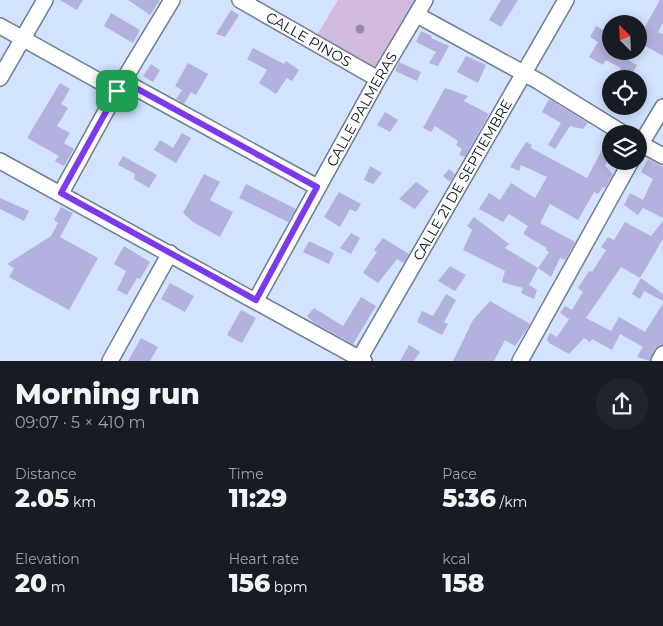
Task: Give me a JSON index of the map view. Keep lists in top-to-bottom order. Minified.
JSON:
{"streets":{"street":["CALLE PINOS","CALLE PALMERAS","CALLE 21 DE SEPTIEMBRE"]},"crossings":[["CALLE PINOS","CALLE PALMERAS"]],"north":"top left","page":{"heading":["Morning run","09:07 · 5 × 410 m"],"stats":[["Distance","2.05 km"],["Time","11:29"],["Pace","5:36 /km"],["Elevation","20 m"],["Heart rate","156 bpm"],["kcal","158"]]}}
